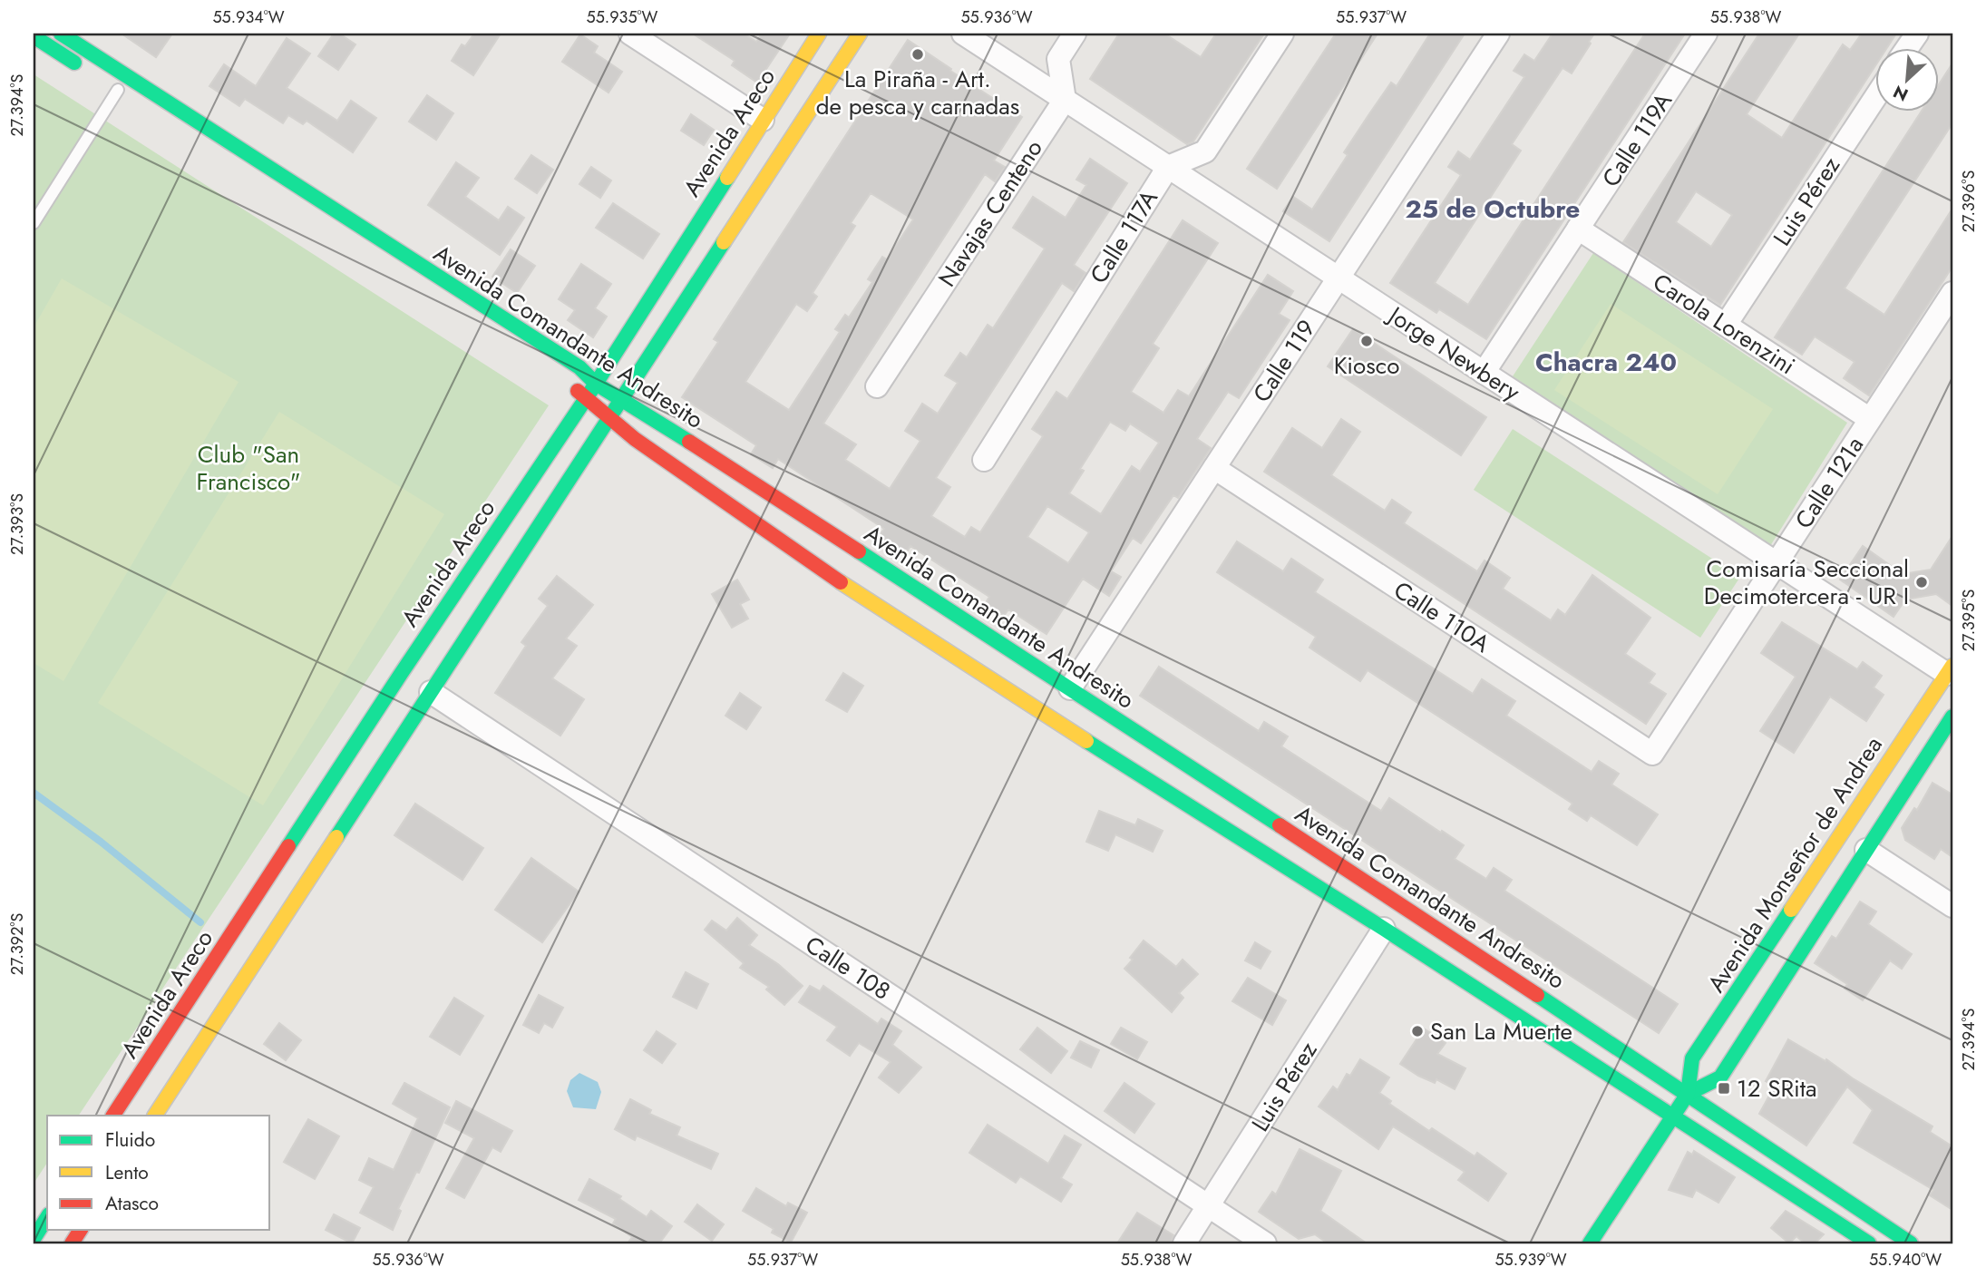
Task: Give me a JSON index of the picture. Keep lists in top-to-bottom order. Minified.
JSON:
{"streets":{"main road":["Avenida Areco","Avenida Comandante Andresito","Avenida Monseñor de Andrea"],"street":["Calle 119A","Luis Pérez","Navajas Centeno","Calle 117A","Carola Lorenzini","Jorge Newbery","Calle 119","Calle 121a","Calle 110A","Calle 108"]},"crossings":[["Avenida Areco","Avenida Comandante Andresito"],["Calle 119A","Carola Lorenzini"],["Calle 119A","Jorge Newbery"],["Luis Pérez","Carola Lorenzini"],["Luis Pérez","Avenida Comandante Andresito"],["Luis Pérez","Calle 108"],["Navajas Centeno","Jorge Newbery"],["Calle 117A","Jorge Newbery"],["Carola Lorenzini","Calle 121a"],["Avenida Comandante Andresito","Calle 119"],["Avenida Comandante Andresito","Avenida Monseñor de Andrea"],["Jorge Newbery","Calle 119"],["Jorge Newbery","Calle 121a"],["Jorge Newbery","Avenida Monseñor de Andrea"],["Calle 119","Calle 110A"],["Calle 121a","Calle 110A"]],"districts":["25 de Octubre","Chacra 240"],"parks":["Club \"San Francisco\""],"places":{"other":["La Piraña - Art. de pesca y carnadas","Kiosco","Comisaría Seccional Decimotercera - UR I","San La Muerte"],"transit":["12 SRita"]},"legend":["Fluido","Lento","Atasco"],"north":"bottom left","coordinates":["55.934°W","55.935°W","55.936°W","55.937°W","55.938°W","27.394°S","27.396°S","27.393°S","27.395°S","27.392°S","55.939°W","55.940°W"]}
